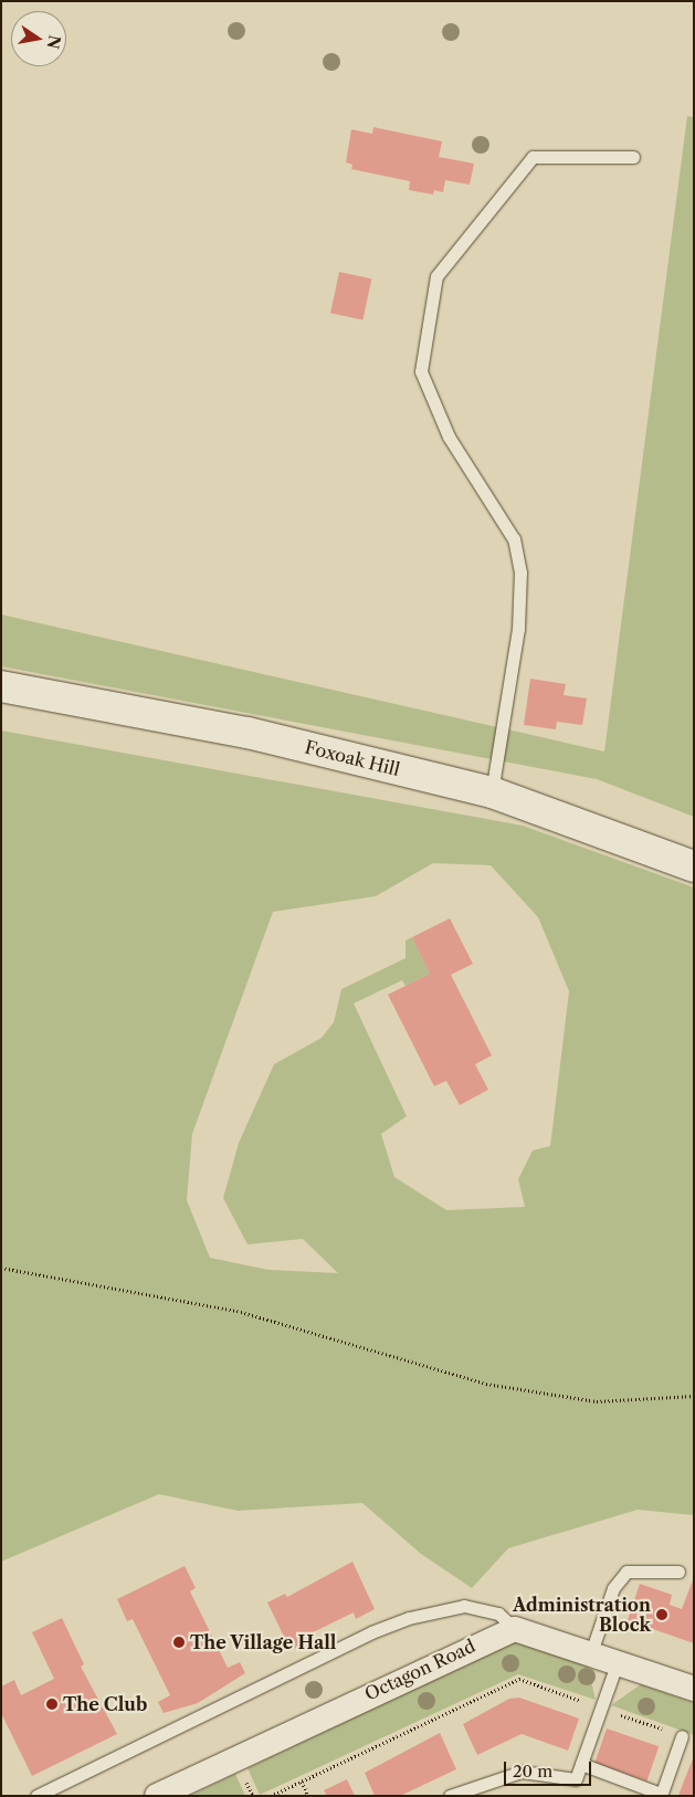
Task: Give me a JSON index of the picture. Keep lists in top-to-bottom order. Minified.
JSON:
{"streets":{"main road":["Foxoak Hill"],"street":["Octagon Road"]},"places":["Administration Block","The Village Hall","The Club"],"scale_bar":"20 m","north":"right"}
